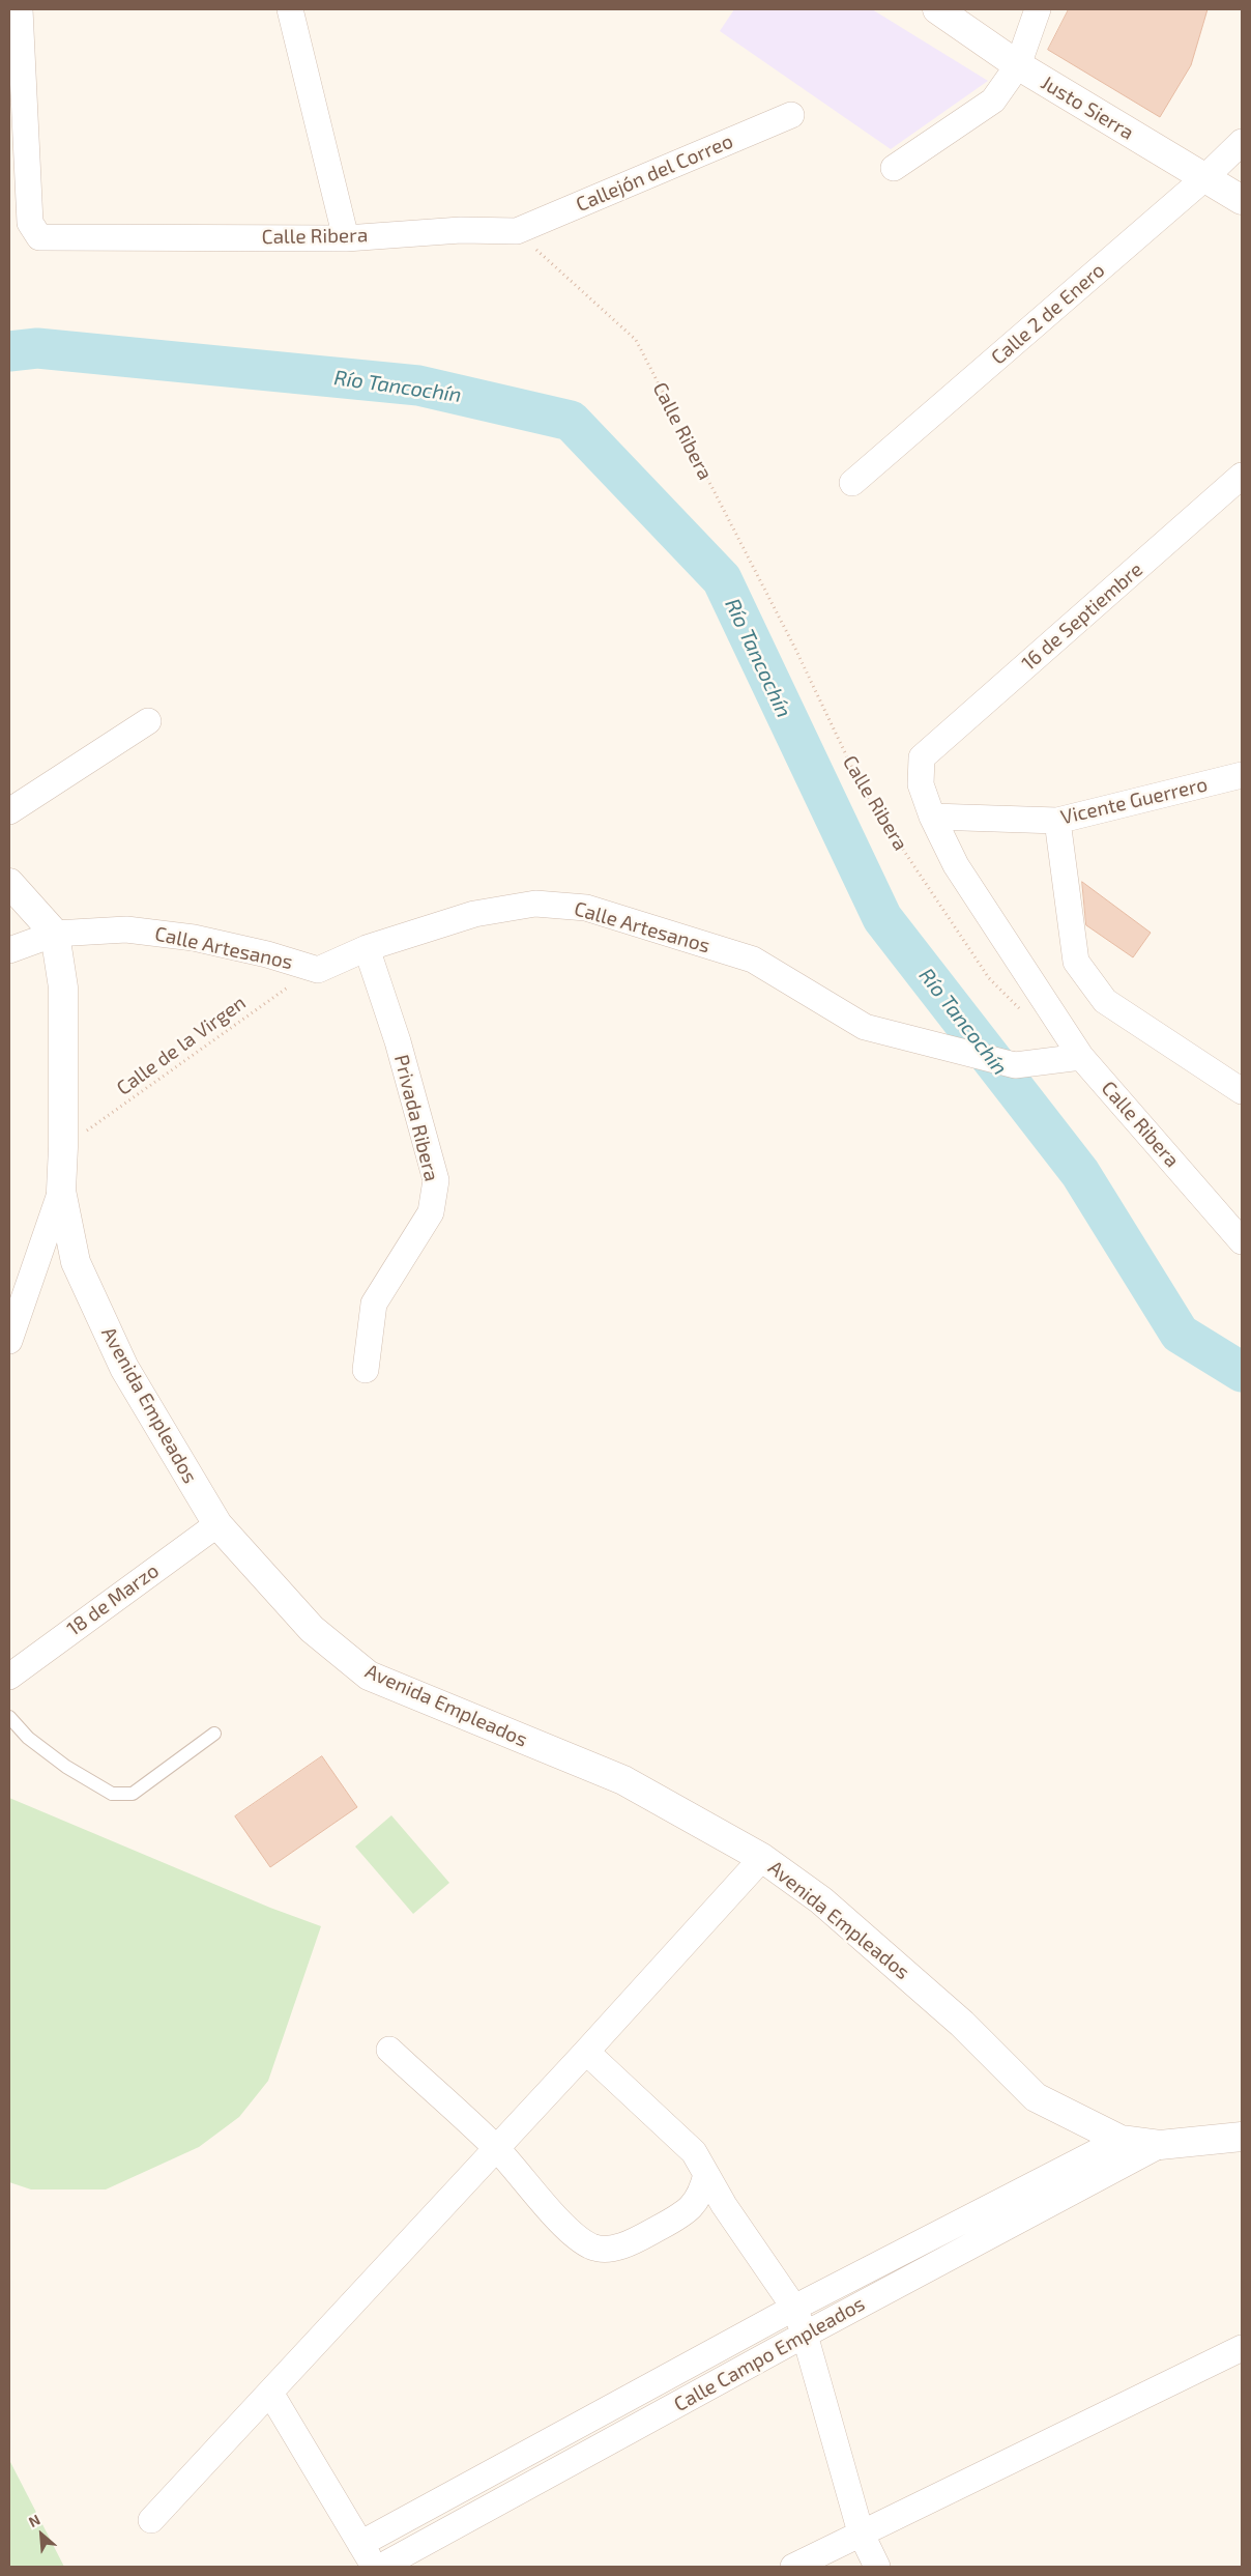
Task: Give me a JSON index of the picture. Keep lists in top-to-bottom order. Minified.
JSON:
{"streets":{"street":["Justo Sierra","Callejón del Correo","Calle Ribera","Calle 2 de Enero","16 de Septiembre","Vicente Guerrero","Calle Artesanos","Privada Ribera","Avenida Empleados","18 de Marzo","Calle Campo Empleados"],"path":["Calle de la Virgen"]},"crossings":[["Justo Sierra","Calle 2 de Enero"],["Callejón del Correo","Calle Ribera"],["Calle Ribera","16 de Septiembre"],["Calle Ribera","Vicente Guerrero"],["Calle Ribera","Calle Artesanos"],["Calle Artesanos","Calle de la Virgen"],["Calle Artesanos","Privada Ribera"],["Calle Artesanos","Avenida Empleados"],["Calle de la Virgen","Avenida Empleados"],["Avenida Empleados","18 de Marzo"],["Avenida Empleados","Calle Campo Empleados"]],"water":["Río Tancochín"],"north":"top left"}
